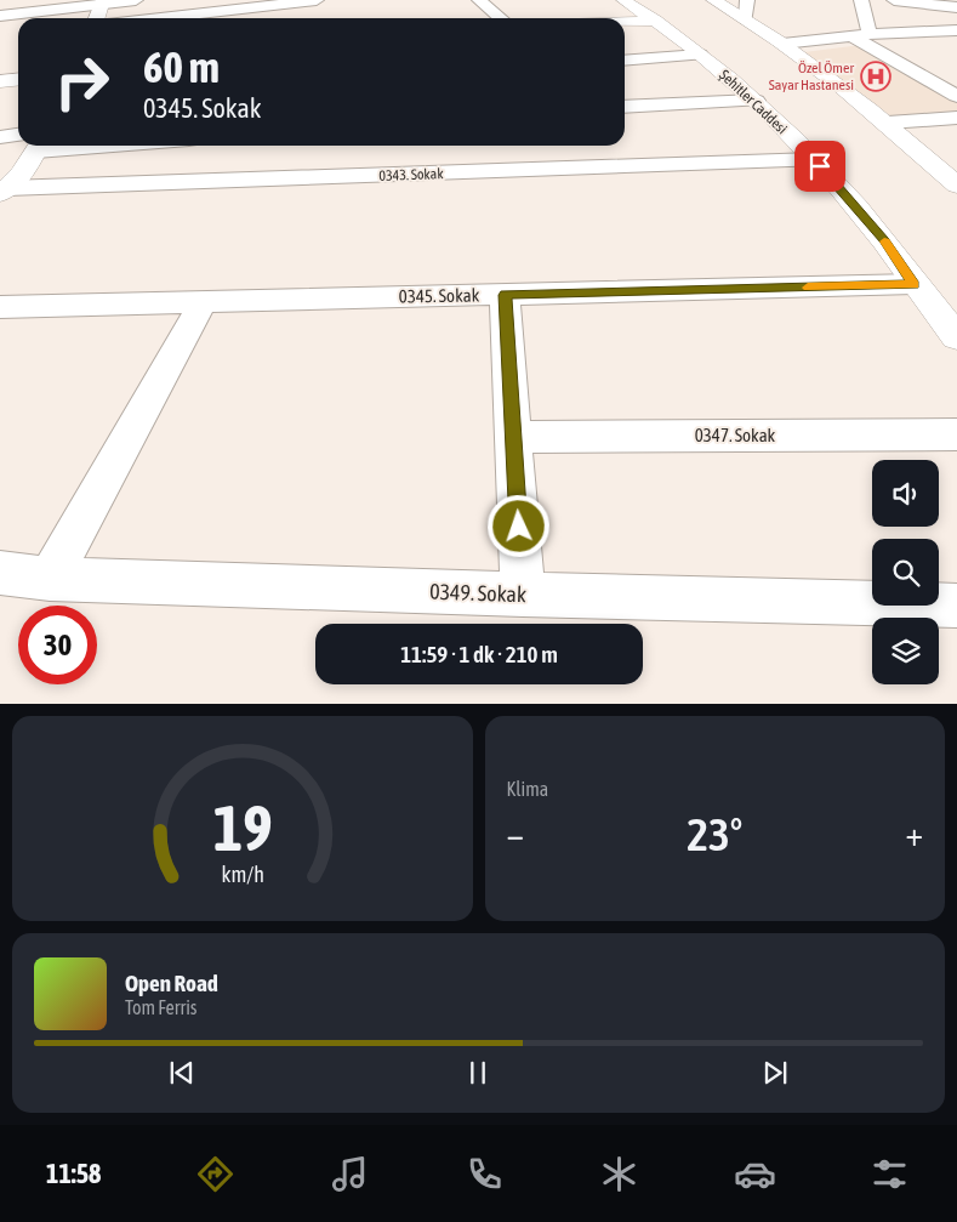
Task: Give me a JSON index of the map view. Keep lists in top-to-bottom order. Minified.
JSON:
{"streets":{"street":["Şehitler Caddesi","0343. Sokak","0345. Sokak","0347. Sokak","0349. Sokak"]},"crossings":[["Şehitler Caddesi","0343. Sokak"],["Şehitler Caddesi","0345. Sokak"]],"places":{"hospital":["Özel Ömer Sayar Hastanesi"]},"page":{"turn":["60 m","0345. Sokak"],"limit":"30","trip":"11:59 · 1 dk · 210 m","tile":"Klima","heat":["−","23°","+"],"song":["Open Road","Tom Ferris"],"tabs":"11:58","gauge":["19","km/h"]}}
